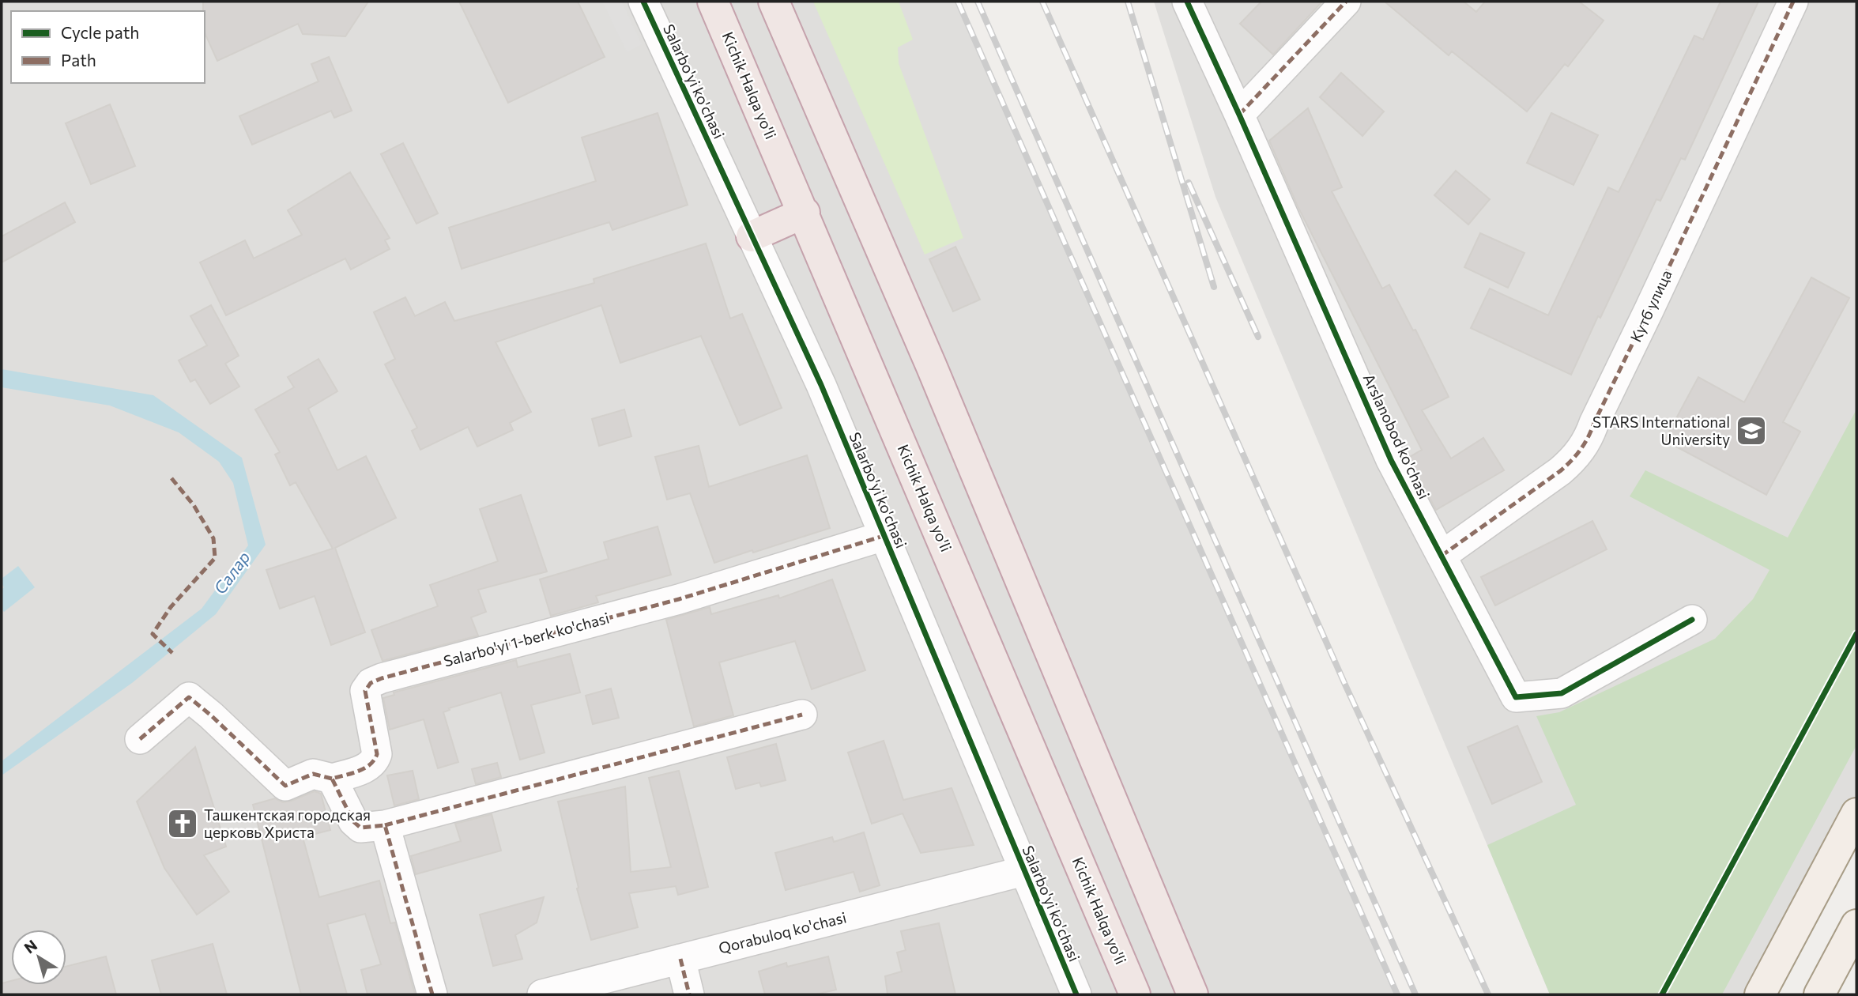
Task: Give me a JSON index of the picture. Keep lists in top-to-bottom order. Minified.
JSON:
{"streets":{"highway":["Kichik Halqa yo'li"],"street":["Salarbo'yi ko'chasi","Кутб улица","Arslanobod ko'chasi","Salarbo'yi 1-berk ko'chasi","Qorabuloq ko'chasi"]},"crossings":[["Salarbo'yi ko'chasi","Salarbo'yi 1-berk ko'chasi"],["Salarbo'yi ko'chasi","Qorabuloq ko'chasi"],["Кутб улица","Arslanobod ko'chasi"]],"water":["Салар"],"places":{"school or university":["STARS International University"],"church":["Ташкентская городская церковь Христа"]},"legend":["Cycle path","Path"],"north":"top left"}
